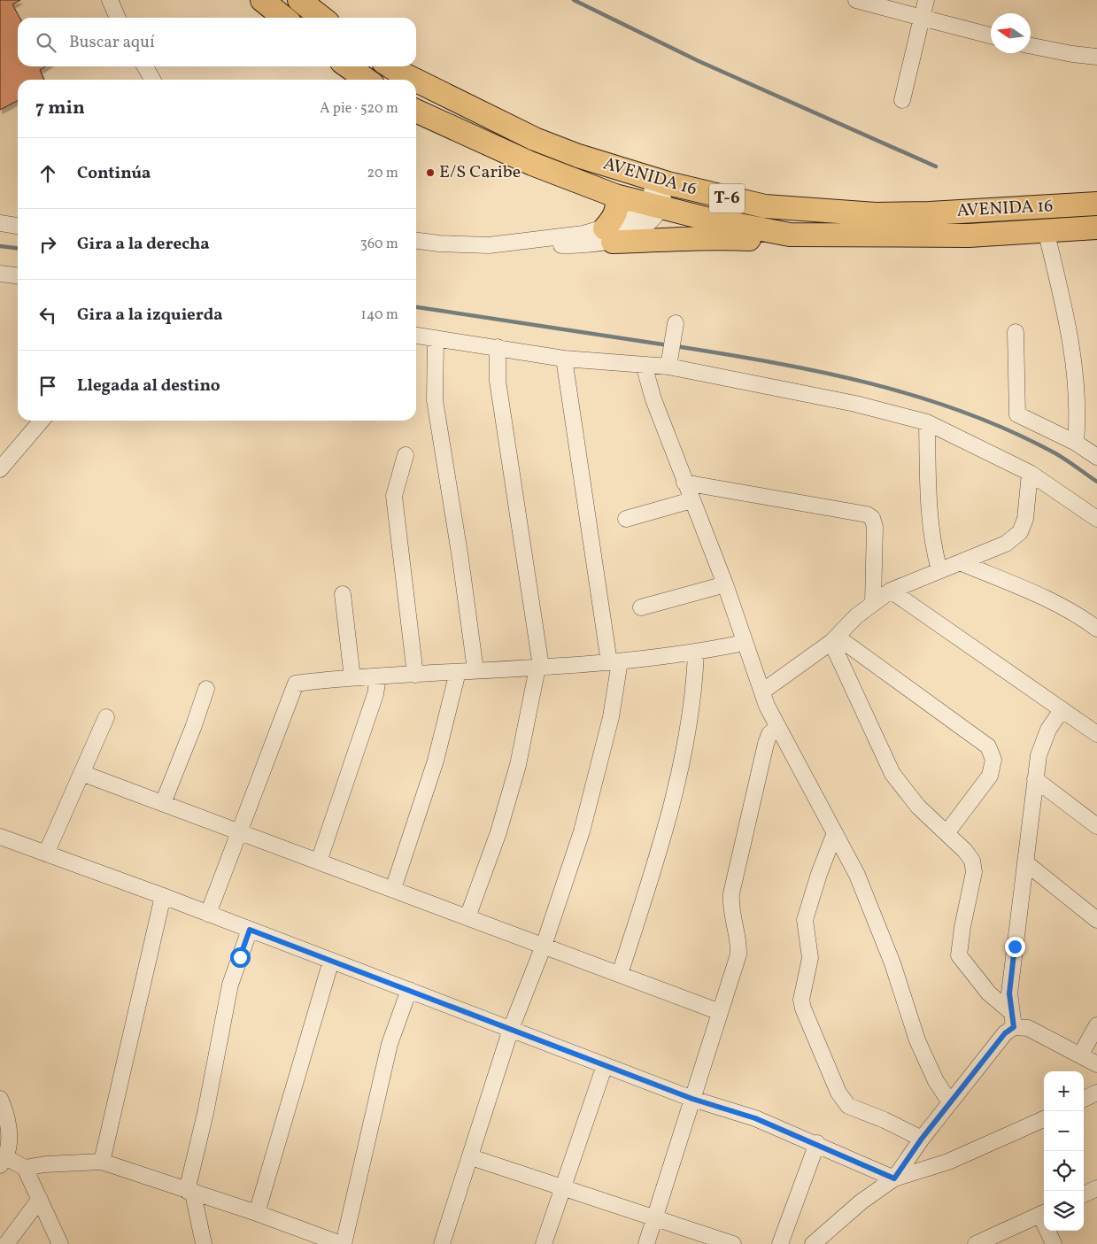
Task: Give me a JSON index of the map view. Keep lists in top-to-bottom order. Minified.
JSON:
{"streets":{"highway":["AVENIDA 16","T-6"]},"crossings":[["AVENIDA 16","T-6"]],"places":["E/S Caribe"],"north":"left","page":{"search":"Buscar aquí","heading":["7 min","A pie · 520 m"],"list":[["Continúa","20 m"],["Gira a la derecha","360 m"],["Gira a la izquierda","140 m"],"Llegada al destino"],"map_buttons":["+","−"]}}
